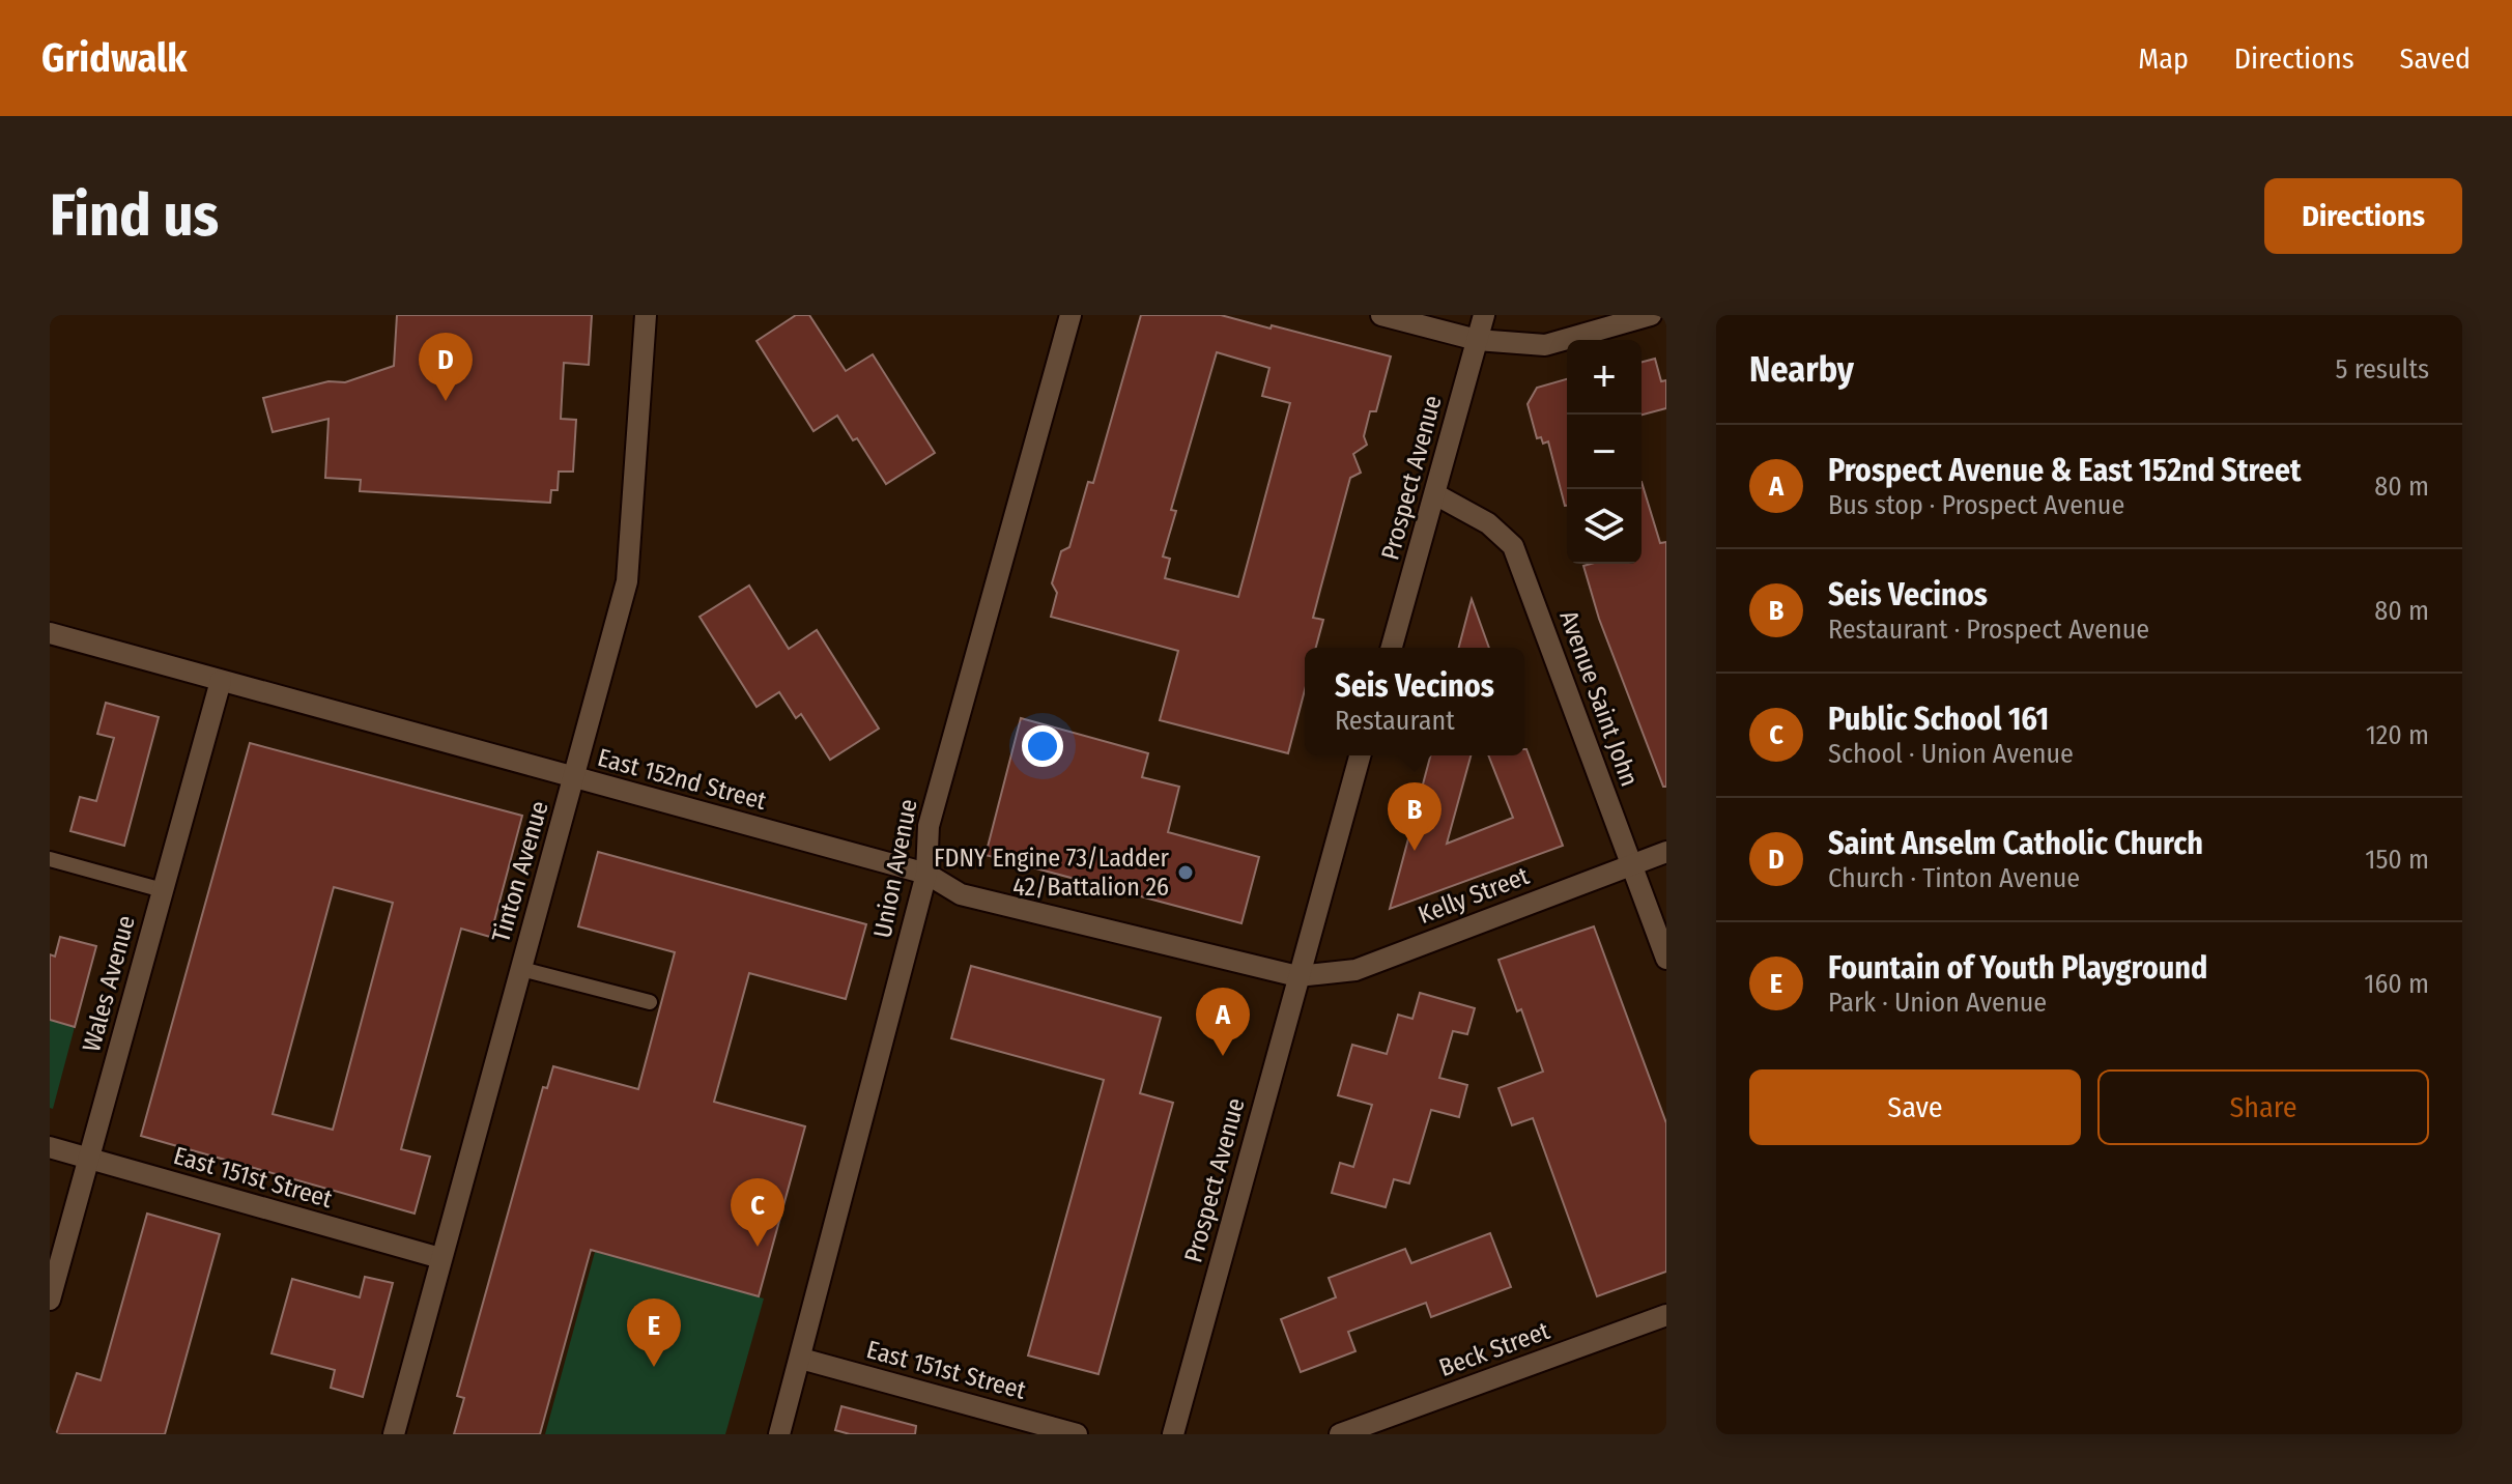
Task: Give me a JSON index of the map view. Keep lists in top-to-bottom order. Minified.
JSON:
{"streets":{"street":["Prospect Avenue","Avenue Saint John","East 152nd Street","Union Avenue","Tinton Avenue","Kelly Street","Wales Avenue","East 151st Street","Beck Street"]},"crossings":[["Prospect Avenue","Avenue Saint John"],["Prospect Avenue","East 152nd Street"],["Prospect Avenue","Kelly Street"],["Avenue Saint John","Kelly Street"],["East 152nd Street","Union Avenue"],["East 152nd Street","Tinton Avenue"],["East 152nd Street","Kelly Street"],["East 152nd Street","Wales Avenue"],["Union Avenue","East 151st Street"],["Tinton Avenue","East 151st Street"],["Wales Avenue","East 151st Street"]],"places":["FDNY Engine 73/Ladder 42/Battalion 26"],"page":{"header":"Gridwalk","nav":["Map","Directions","Saved"],"buttons":["Directions",["Save","Share"]],"title":"Find us","heading":["Nearby","5 results"],"pins":["D","B","A","C","E"],"map_buttons":["+","−"],"list":[{"mark":"A","name":"Prospect Avenue & East 152nd Street","note":"Bus stop · Prospect Avenue","value":"80 m"},{"mark":"B","name":"Seis Vecinos","note":"Restaurant · Prospect Avenue","value":"80 m"},{"mark":"C","name":"Public School 161","note":"School · Union Avenue","value":"120 m"},{"mark":"D","name":"Saint Anselm Catholic Church","note":"Church · Tinton Avenue","value":"150 m"},{"mark":"E","name":"Fountain of Youth Playground","note":"Park · Union Avenue","value":"160 m"}],"popup":["Seis Vecinos","Restaurant"]}}
